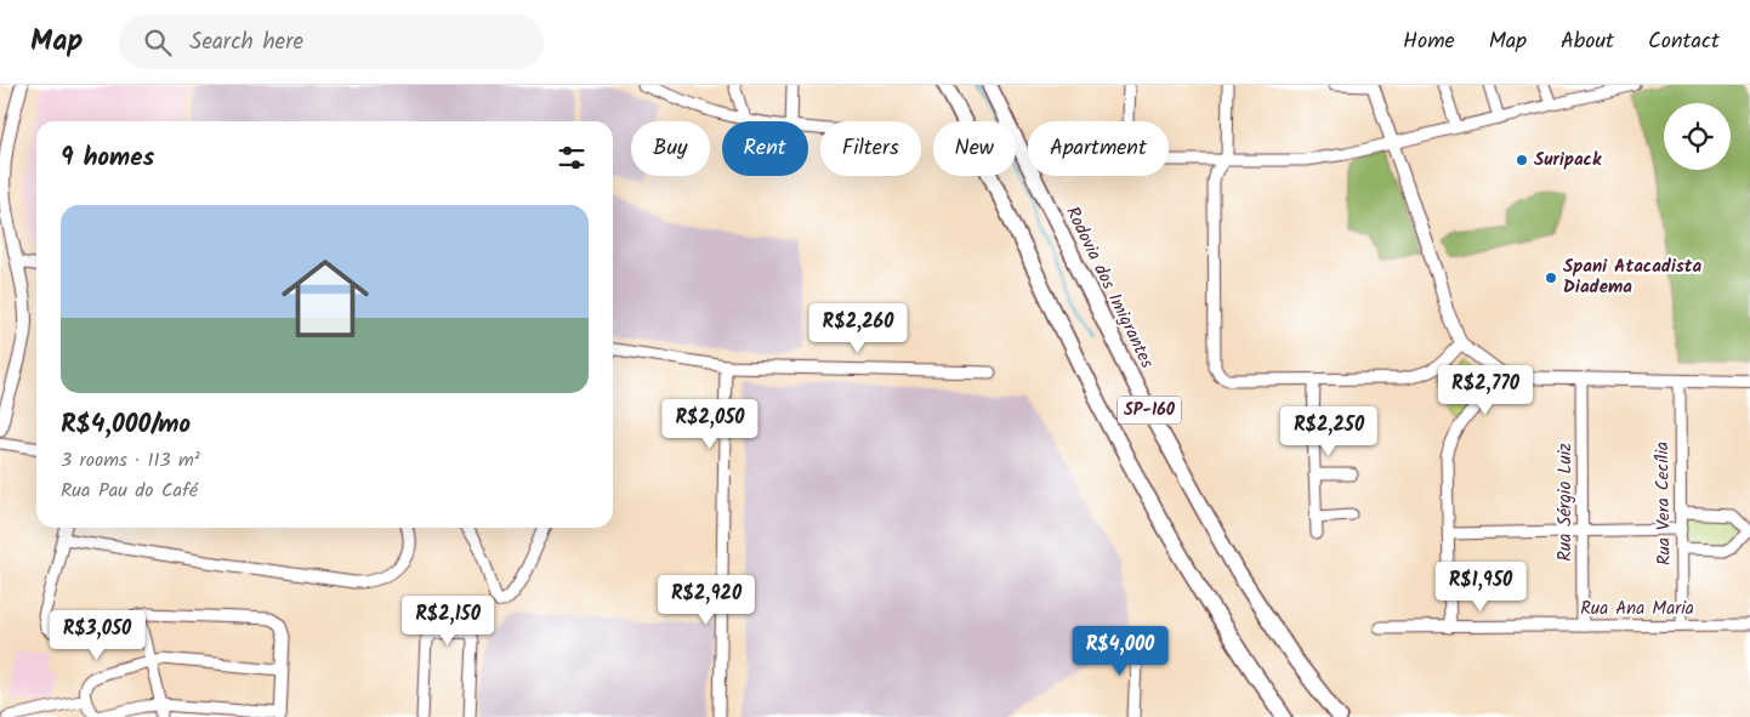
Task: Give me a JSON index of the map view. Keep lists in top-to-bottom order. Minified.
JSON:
{"streets":{"highway":["Rodovia dos Imigrantes","SP-160"],"street":["Rua Sérgio Luiz","Rua Vera Cecília","Rua Ana Maria"]},"crossings":[["Rua Sérgio Luiz","Rua Ana Maria"],["Rua Vera Cecília","Rua Ana Maria"]],"places":["Suripack","Spani Atacadista Diadema"],"page":{"header":"Map","search":"Search here","nav":["Home","Map","About","Contact"],"chip":["Buy","Rent","Filters","New","Apartment"],"heading":"9 homes","list":[{"name":"R$4,000/mo","note":"3 rooms · 113 m² · Rua Pau do Café"}],"price":["R$2,260","R$2,770","R$2,050","R$2,250","R$1,950","R$2,920","R$2,150","R$3,050","R$4,000"]}}
